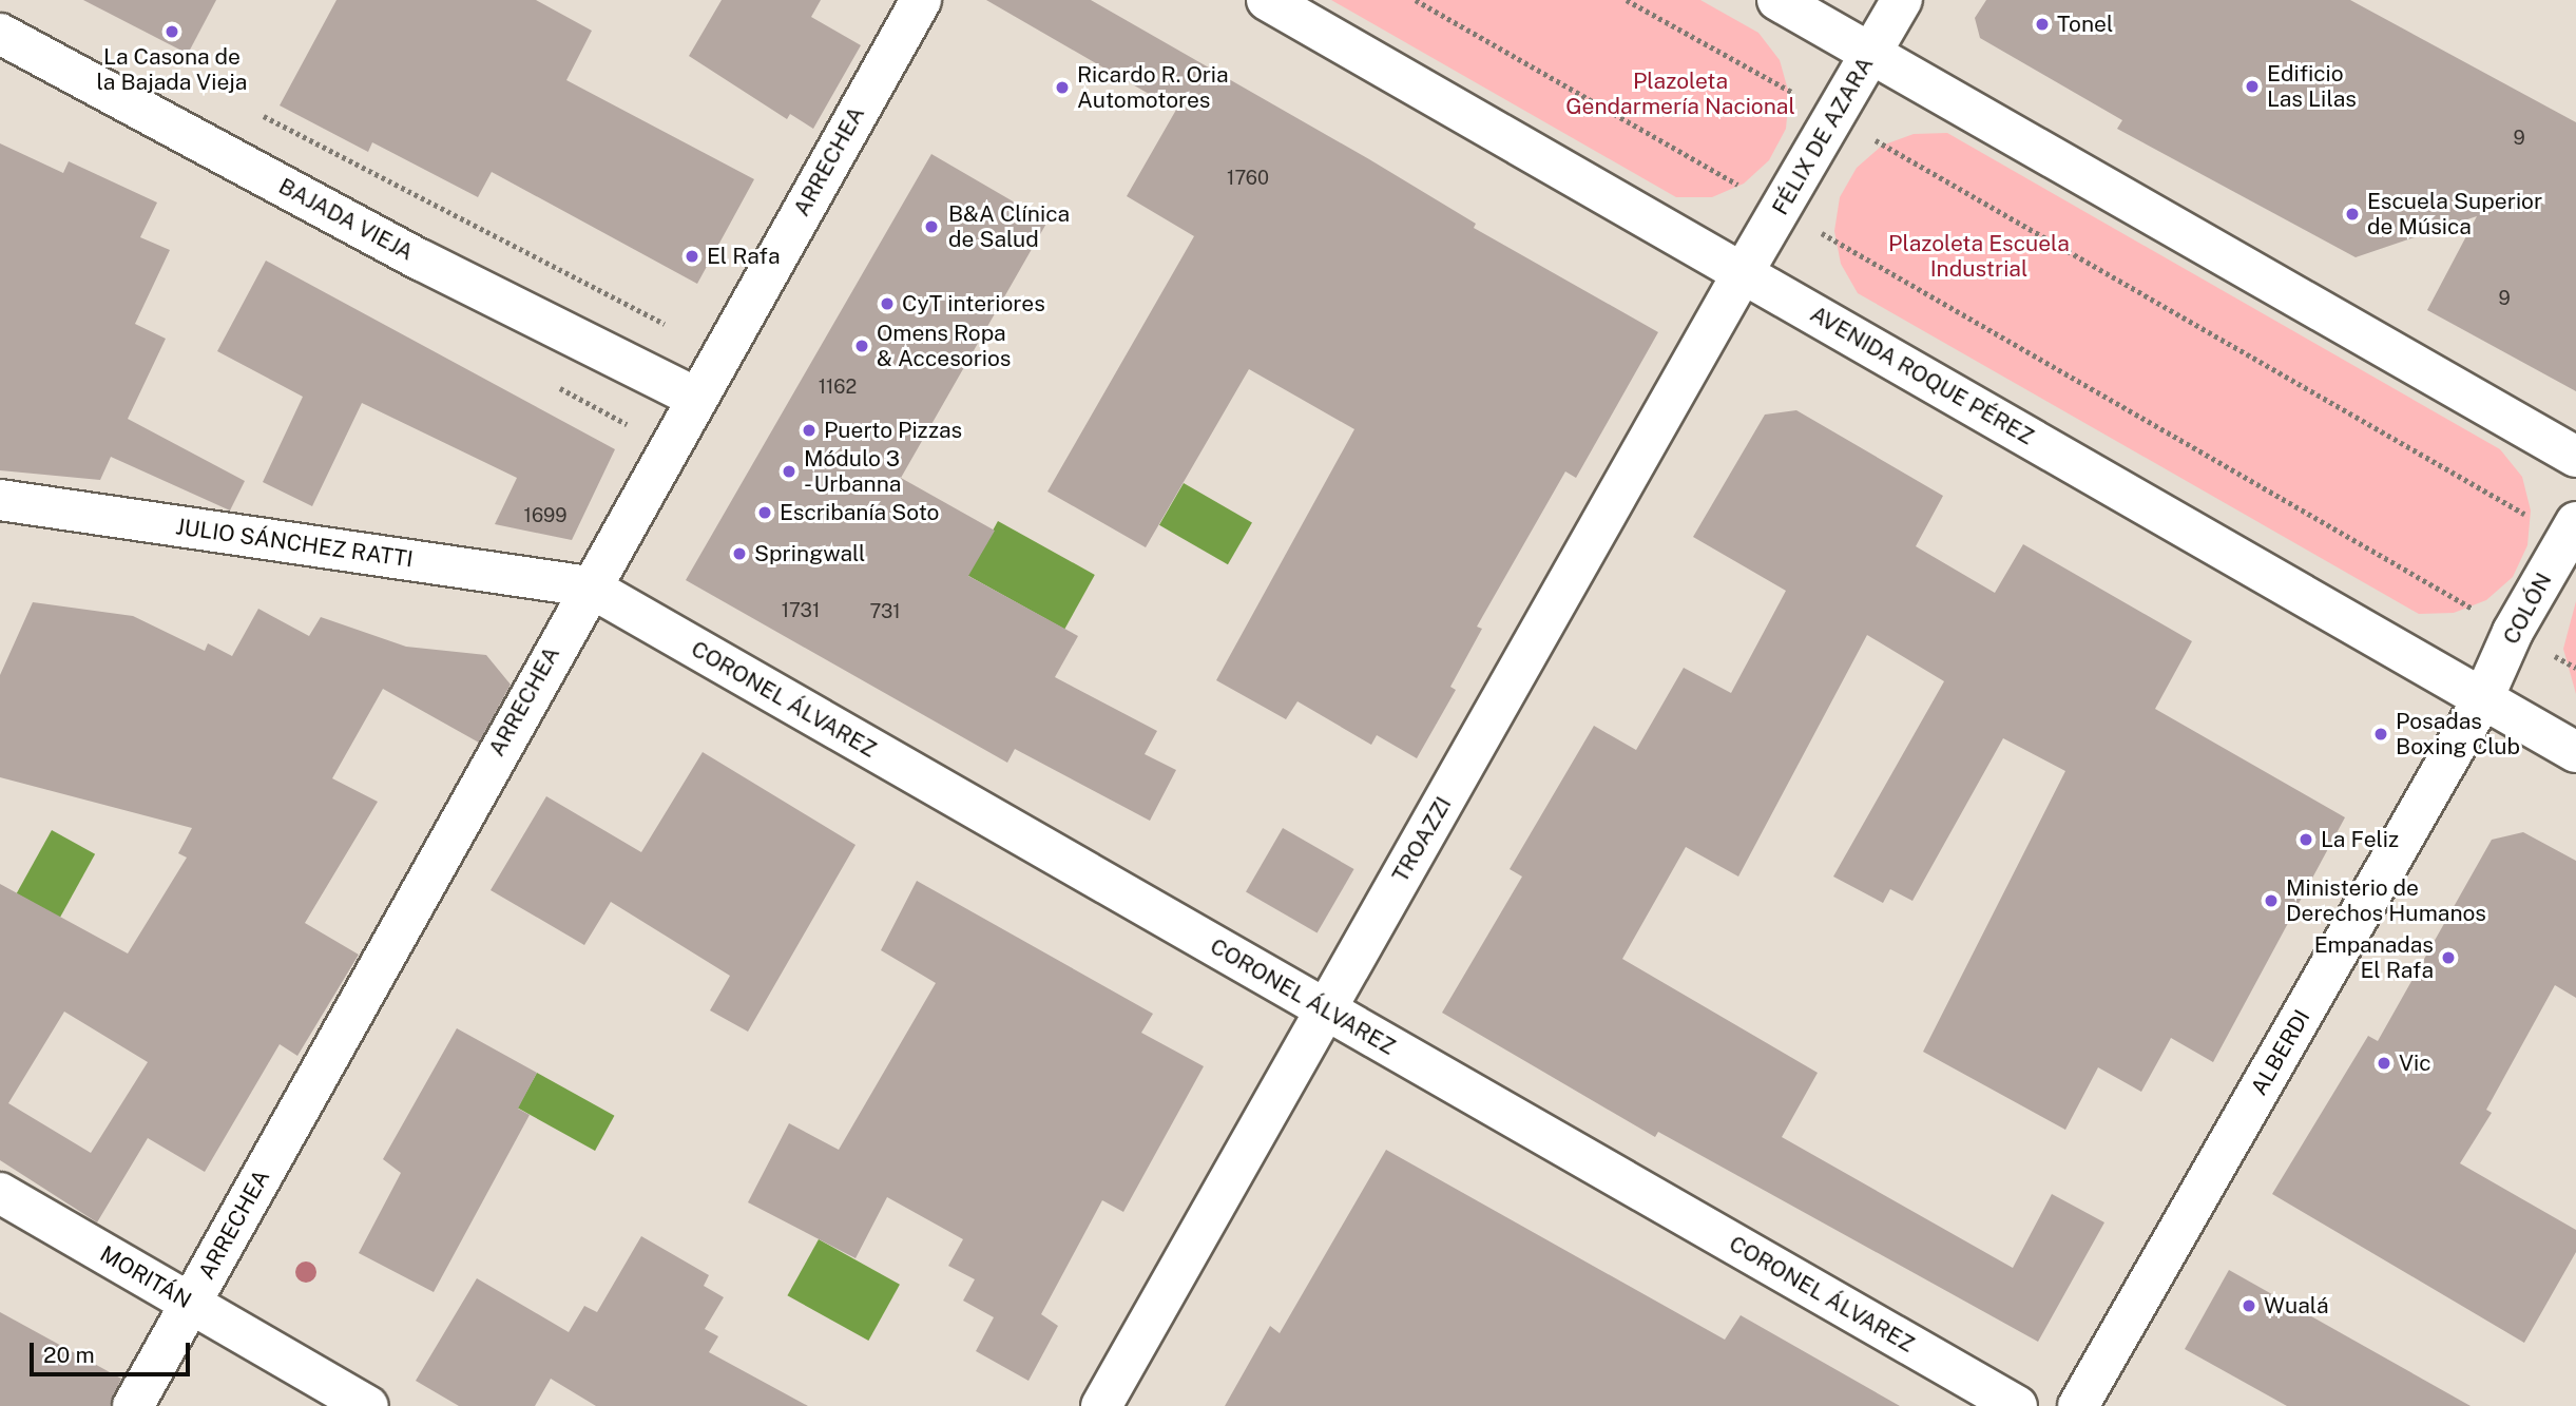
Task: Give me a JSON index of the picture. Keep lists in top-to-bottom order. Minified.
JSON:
{"streets":{"street":["FÉLIX DE AZARA","ARRECHEA","BAJADA VIEJA","AVENIDA ROQUE PÉREZ","JULIO SÁNCHEZ RATTI","COLÓN","CORONEL ÁLVAREZ","TROAZZI","ALBERDI","MORITÁN"]},"crossings":[["FÉLIX DE AZARA","AVENIDA ROQUE PÉREZ"],["FÉLIX DE AZARA","TROAZZI"],["ARRECHEA","BAJADA VIEJA"],["ARRECHEA","JULIO SÁNCHEZ RATTI"],["ARRECHEA","CORONEL ÁLVAREZ"],["ARRECHEA","MORITÁN"],["AVENIDA ROQUE PÉREZ","COLÓN"],["AVENIDA ROQUE PÉREZ","TROAZZI"],["AVENIDA ROQUE PÉREZ","ALBERDI"],["JULIO SÁNCHEZ RATTI","CORONEL ÁLVAREZ"],["COLÓN","ALBERDI"],["CORONEL ÁLVAREZ","TROAZZI"]],"parks":["Plazoleta Gendarmería Nacional","Plazoleta Escuela Industrial"],"places":["Tonel","La Casona de la Bajada Vieja","Edificio Las Lilas","Ricardo R. Oria Automotores","Escuela Superior de Música","B&A Clínica de Salud","El Rafa","CyT interiores","Omens Ropa & Accesorios","Puerto Pizzas","Módulo 3 - Urbanna","Escribanía Soto","Springwall","Posadas Boxing Club","La Feliz","Ministerio de Derechos Humanos","Empanadas El Rafa","Vic","Wualá"],"house_numbers":["9","1760","9","1162","1699","1731","731"],"scale_bar":"20 m"}
